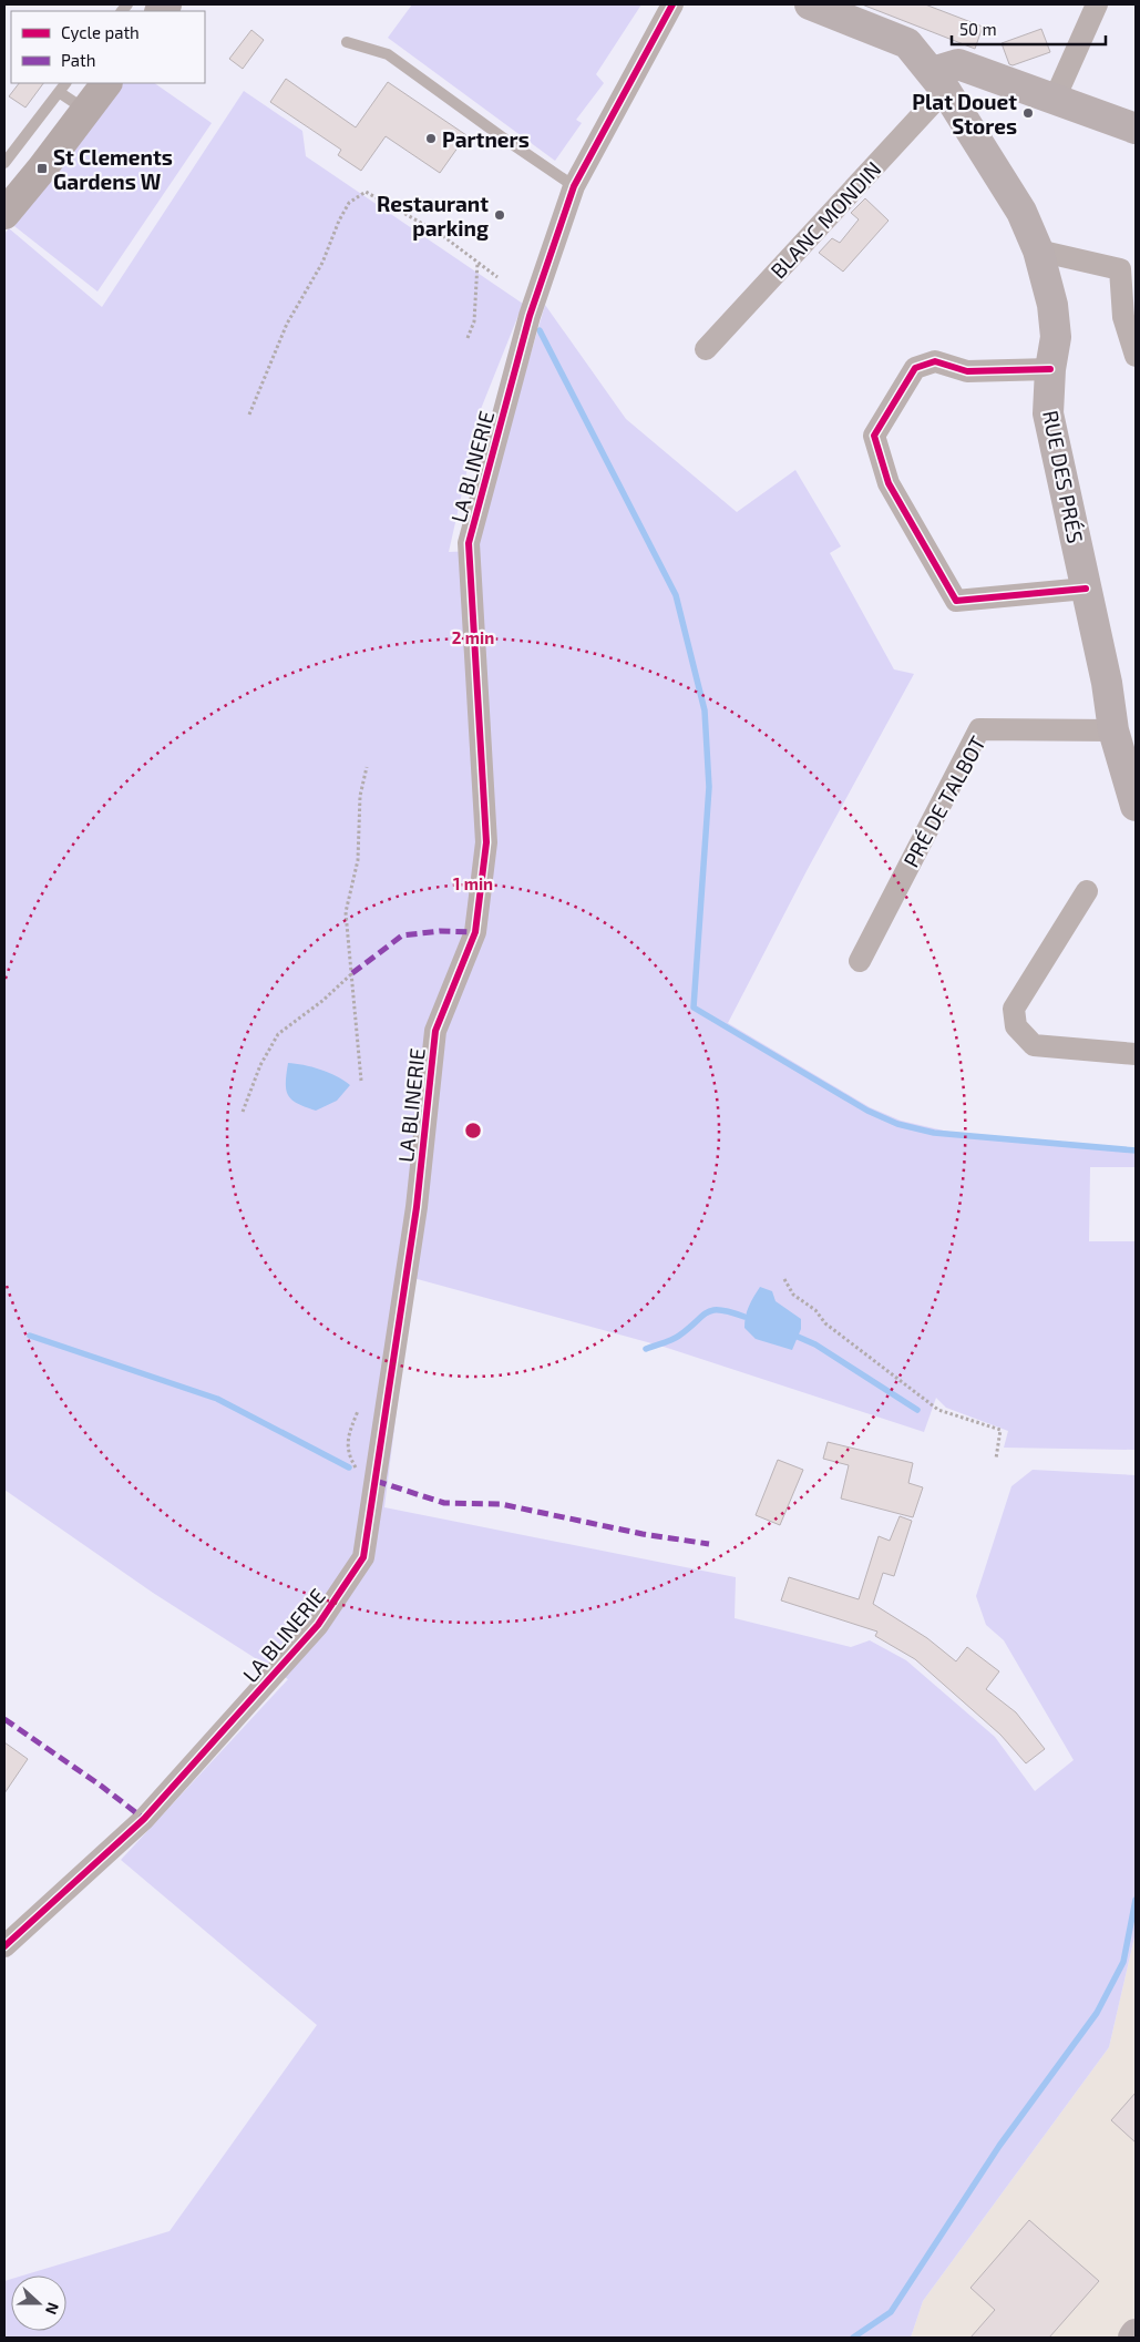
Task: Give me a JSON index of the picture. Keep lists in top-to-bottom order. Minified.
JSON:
{"streets":{"main road":["RUE DES PRÉS"],"street":["BLANC MONDIN","LA BLINERIE","PRÉ DE TALBOT"]},"crossings":[["BLANC MONDIN","RUE DES PRÉS"],["RUE DES PRÉS","PRÉ DE TALBOT"]],"places":{"other":["Plat Douet Stores","Partners","Restaurant parking"],"transit":["St Clements Gardens W"]},"legend":["Cycle path","Path"],"scale_bar":"50 m","north":"right","rings":["2 min","1 min"]}
